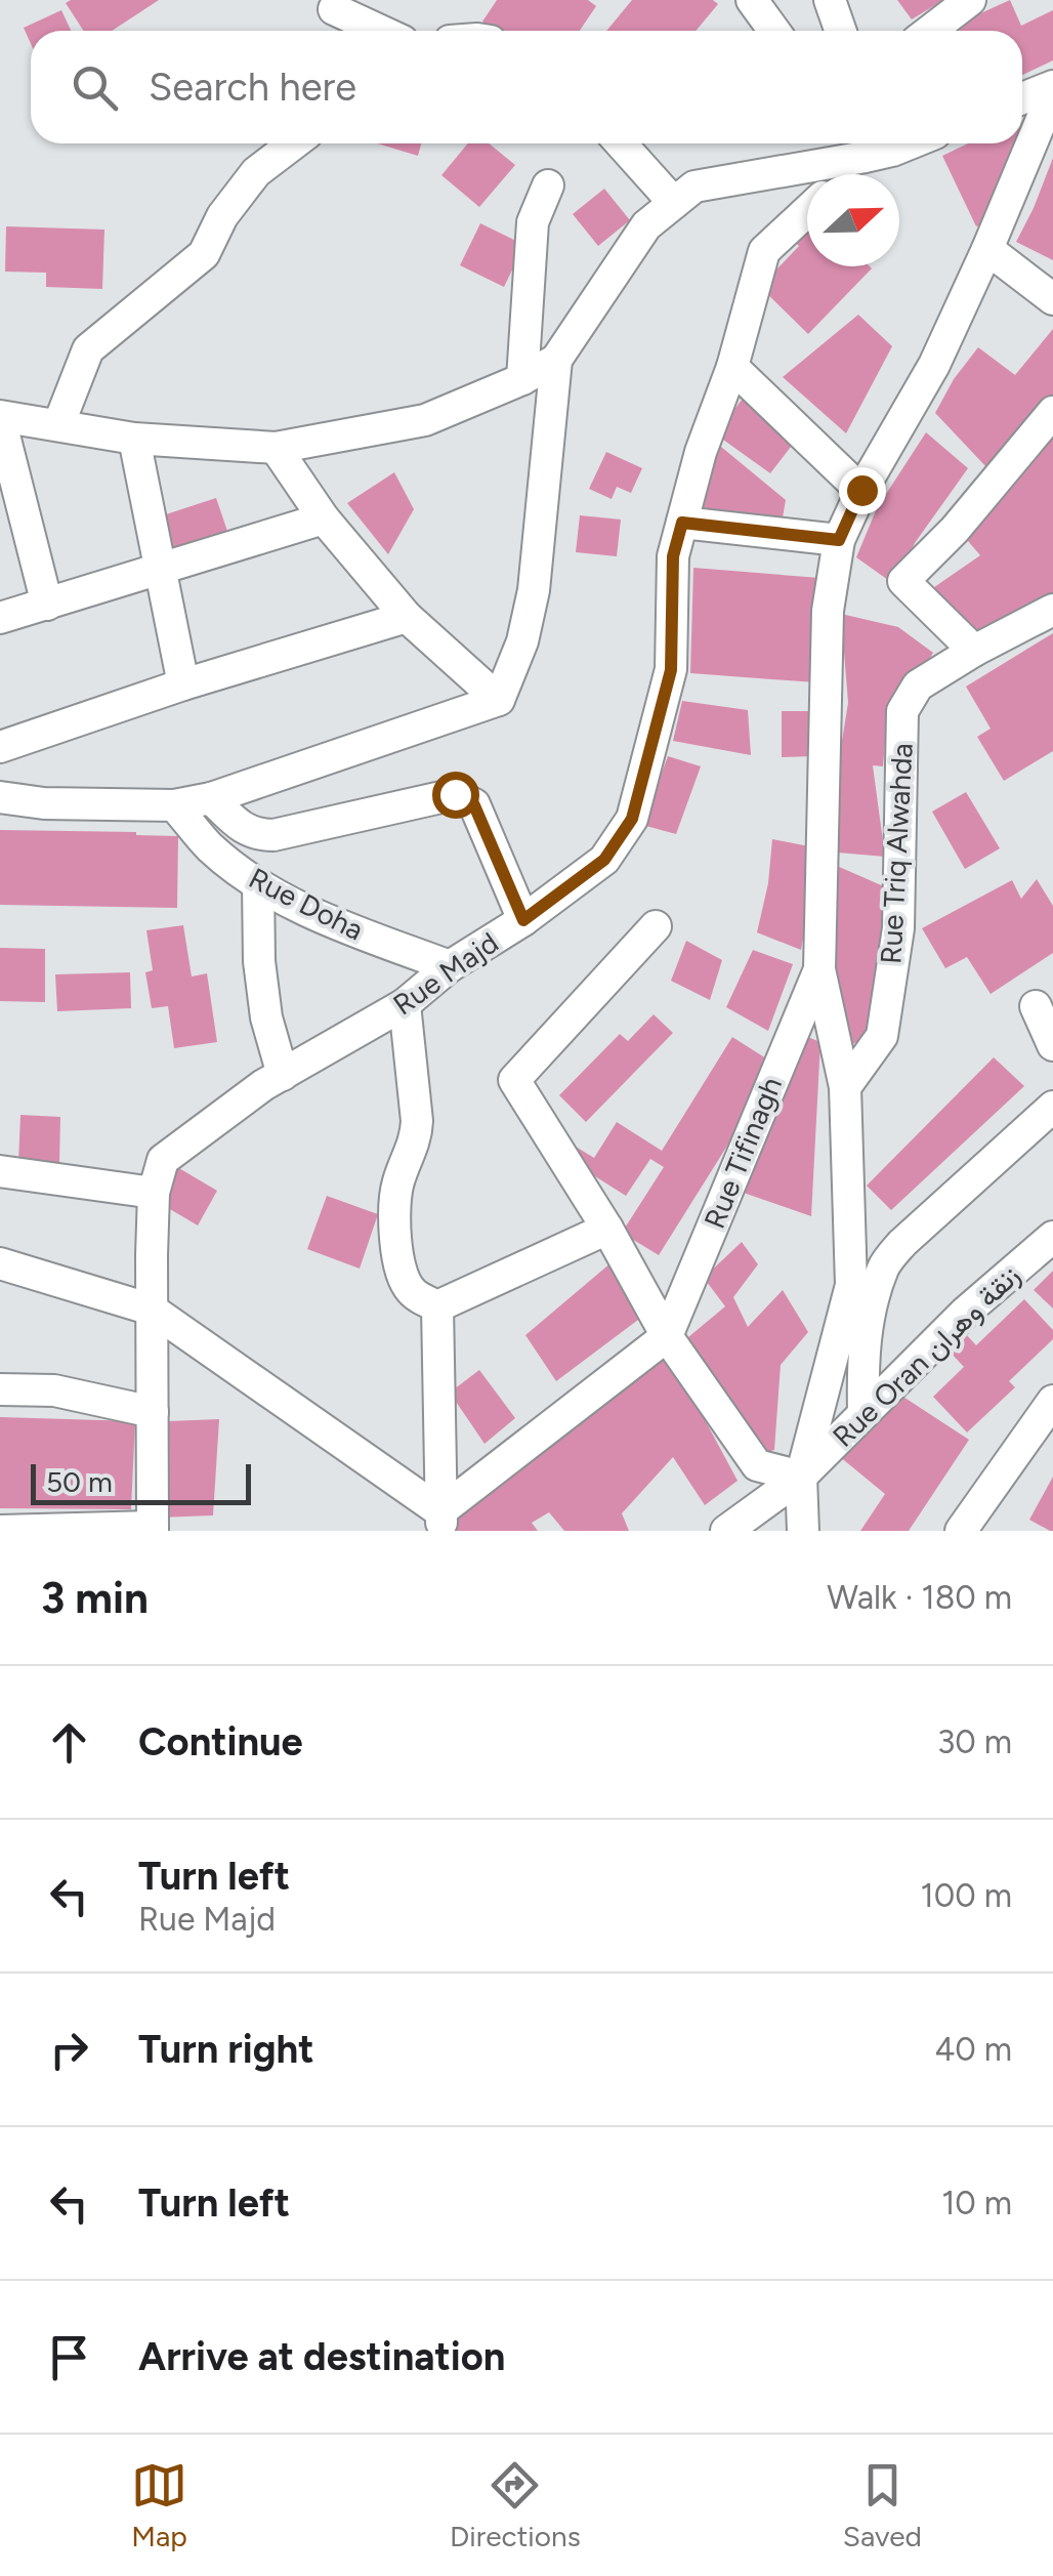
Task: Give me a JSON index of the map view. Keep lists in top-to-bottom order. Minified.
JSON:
{"streets":{"street":["Rue Triq Alwahda","Rue Doha","Rue Majd","Rue Tifinagh","Rue Oran زنقة وهران"]},"crossings":[["Rue Doha","Rue Majd"]],"scale_bar":"50 m","north":"right","page":{"search":"Search here","scale":"50 m","heading":["3 min","Walk · 180 m"],"list":[["Continue","30 m"],["Turn left","Rue Majd","100 m"],["Turn right","40 m"],["Turn left","10 m"],"Arrive at destination"],"nav":["Map","Directions","Saved"]}}
